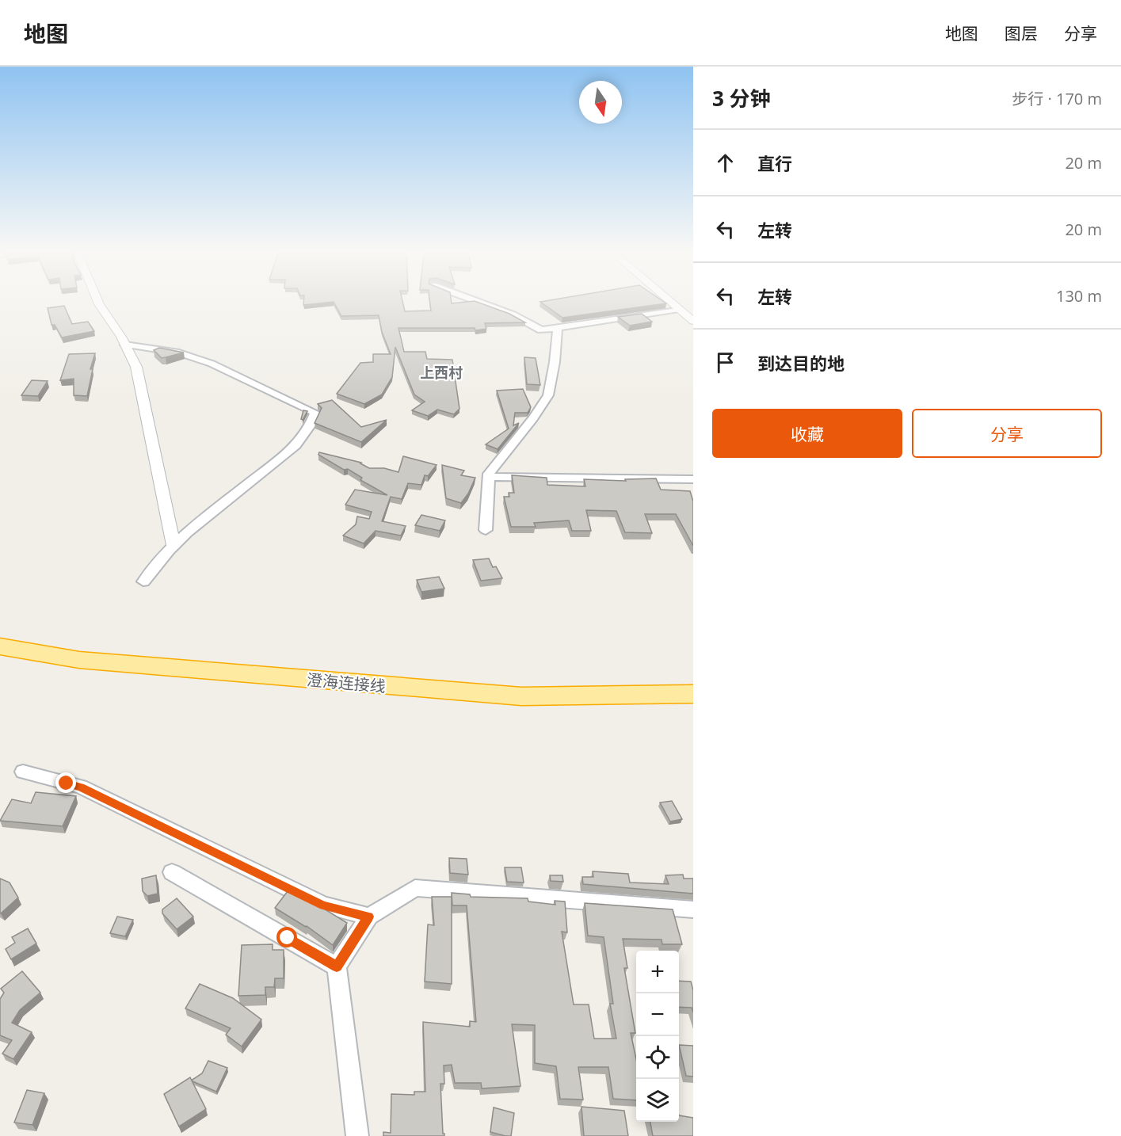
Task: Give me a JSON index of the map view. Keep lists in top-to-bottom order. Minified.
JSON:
{"streets":{"highway":["澄海连接线"]},"districts":["上西村"],"north":"bottom","page":{"header":"地图","nav":["地图","图层","分享"],"heading":["3 分钟","步行 · 170 m"],"list":[["直行","20 m"],["左转","20 m"],["左转","130 m"],"到达目的地"],"buttons":["收藏","分享"],"map_buttons":["+","−"]}}
